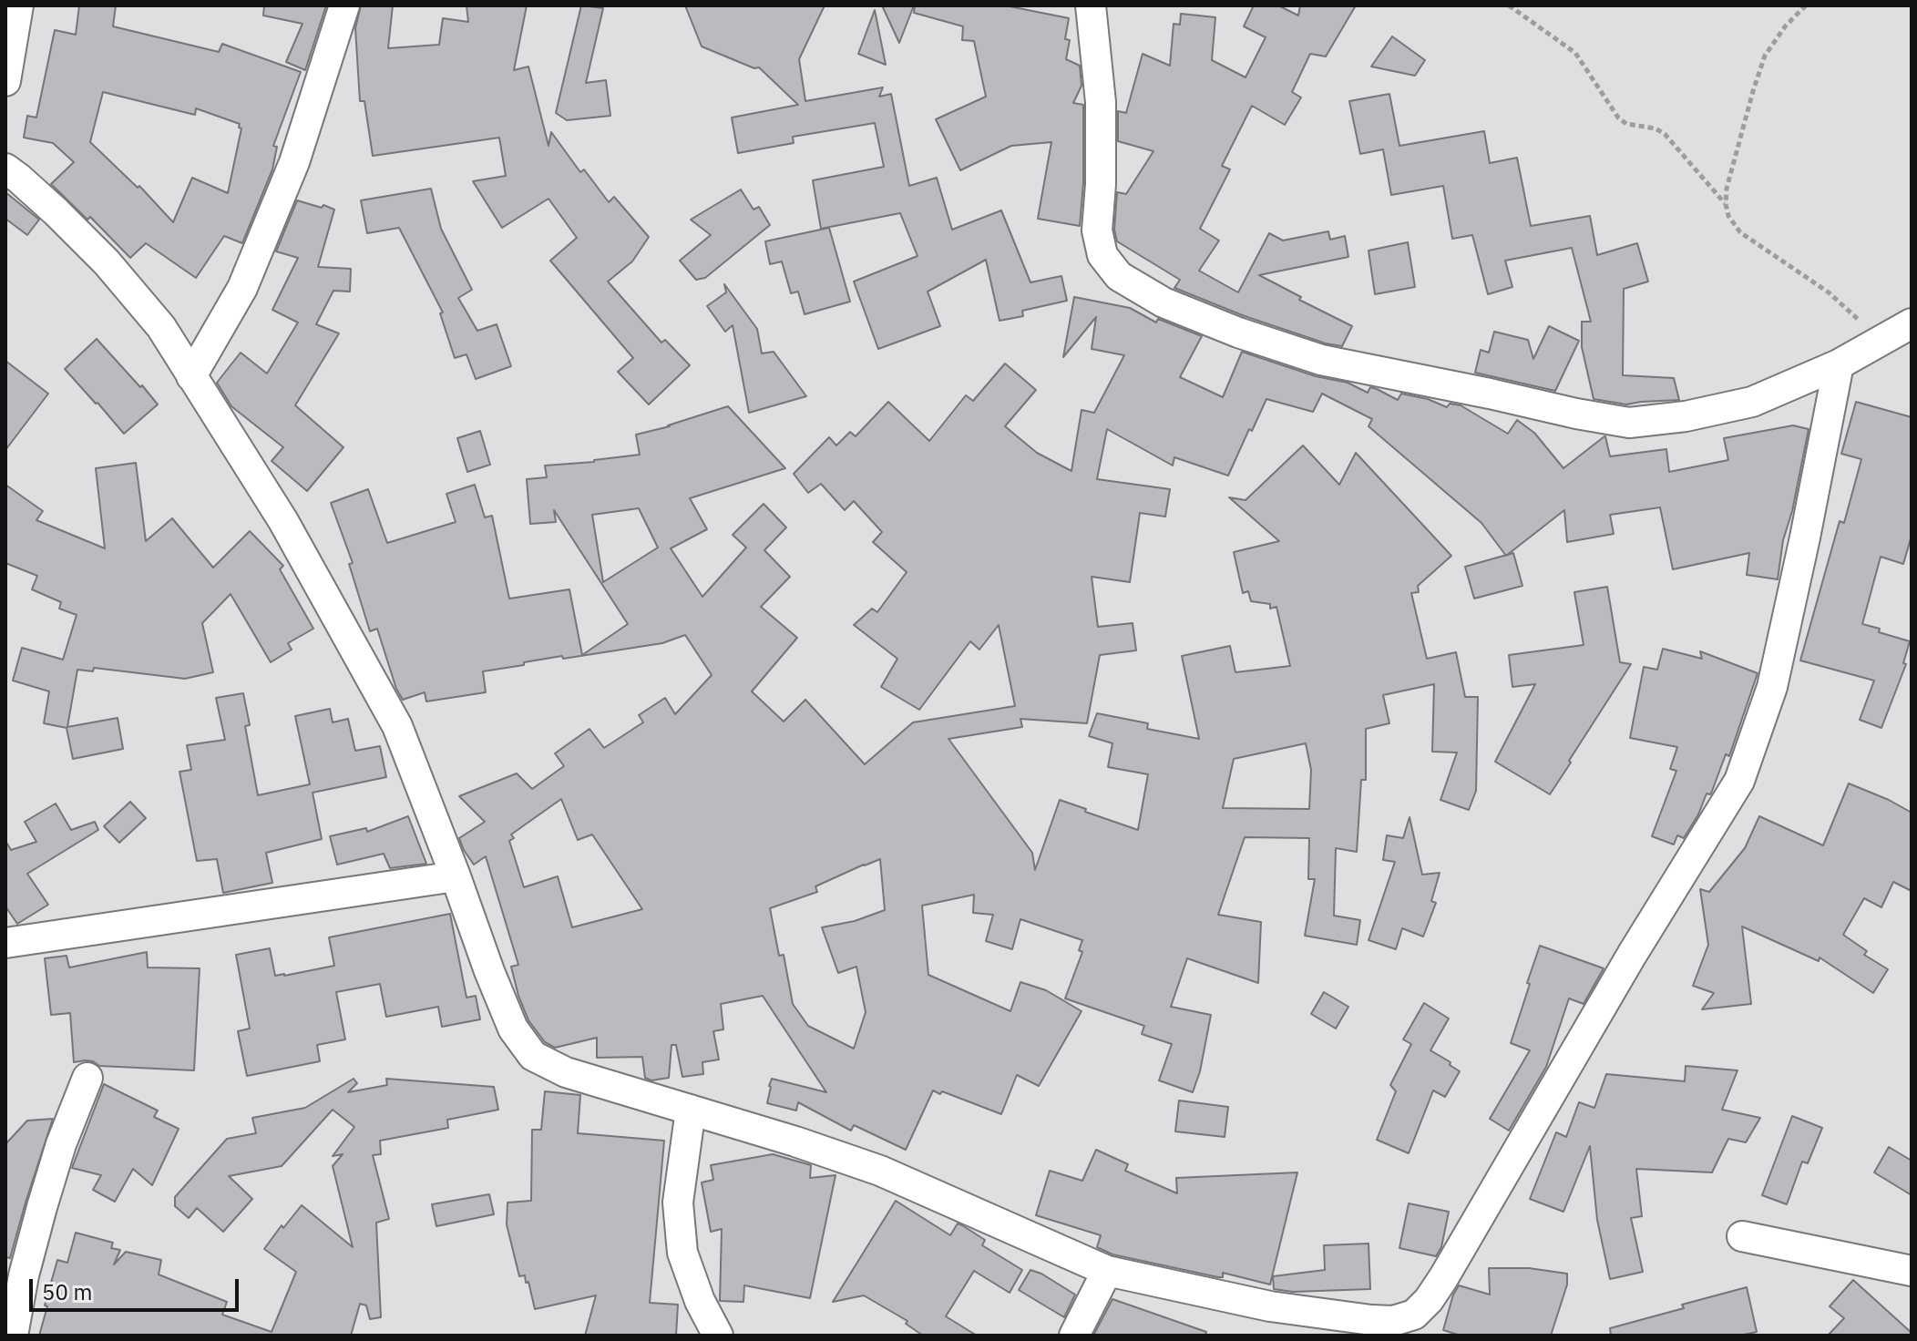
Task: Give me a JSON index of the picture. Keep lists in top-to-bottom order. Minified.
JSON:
{"scale_bar":"50 m"}
